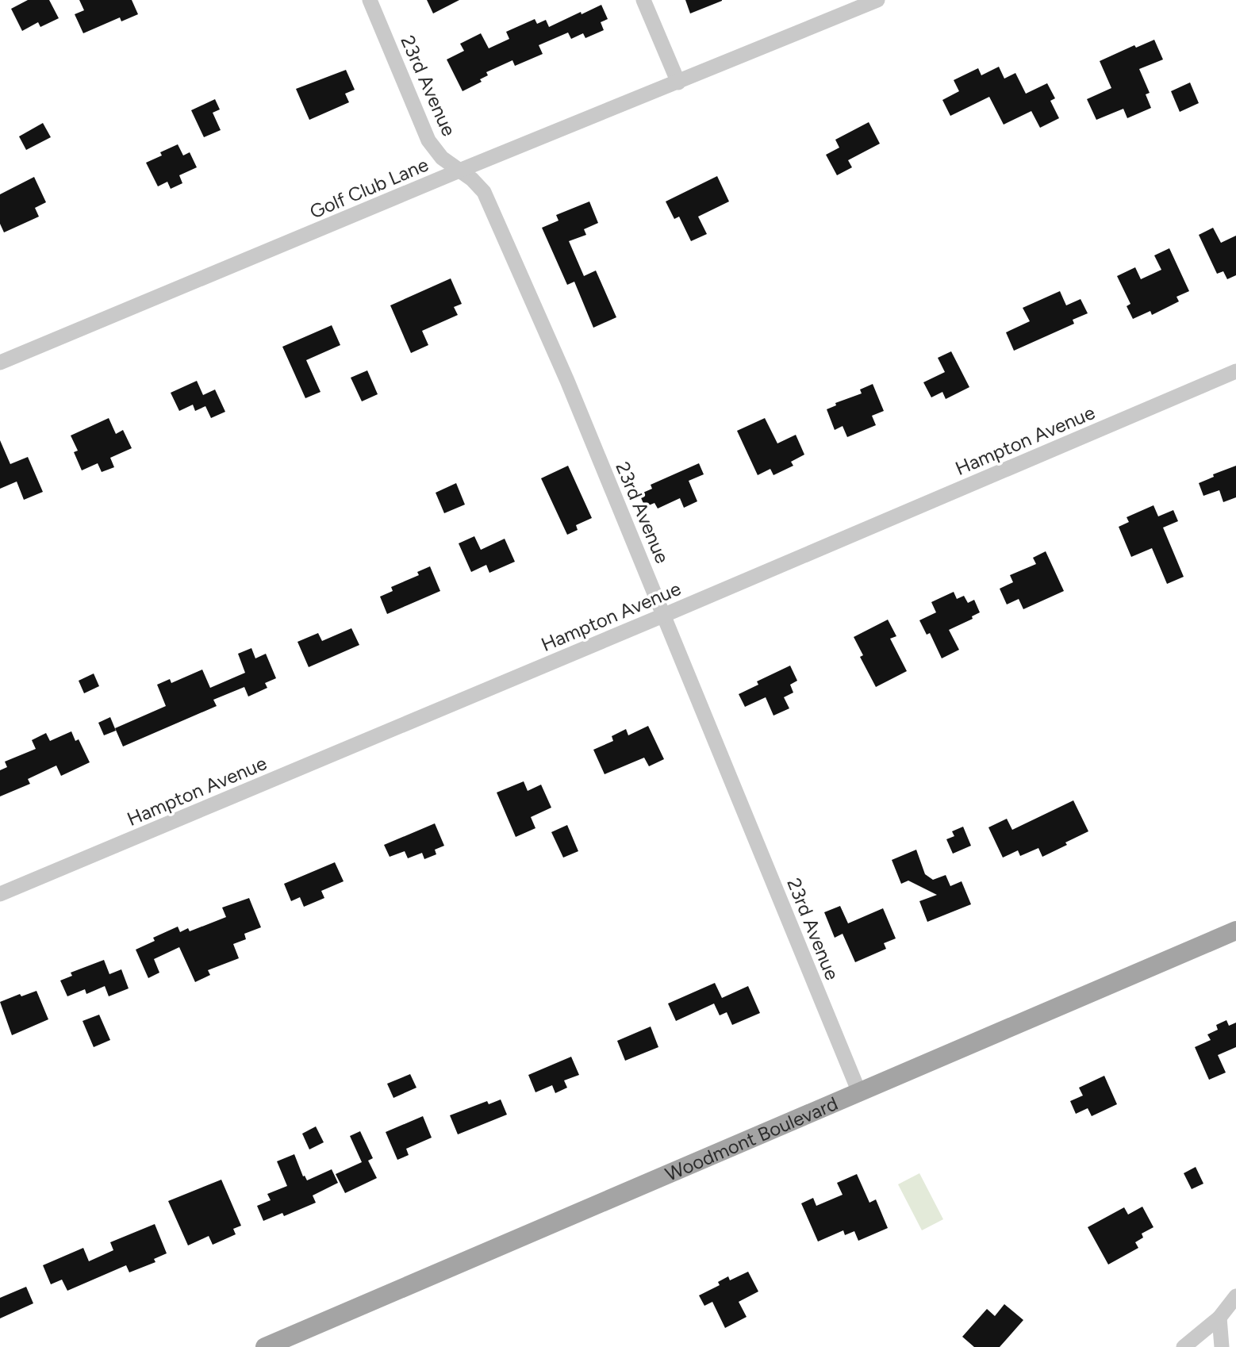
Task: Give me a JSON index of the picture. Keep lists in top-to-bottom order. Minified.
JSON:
{"streets":{"main road":["Woodmont Boulevard"],"street":["23rd Avenue","Golf Club Lane","Hampton Avenue"]},"crossings":[["23rd Avenue","Golf Club Lane"],["23rd Avenue","Hampton Avenue"],["23rd Avenue","Woodmont Boulevard"]]}
